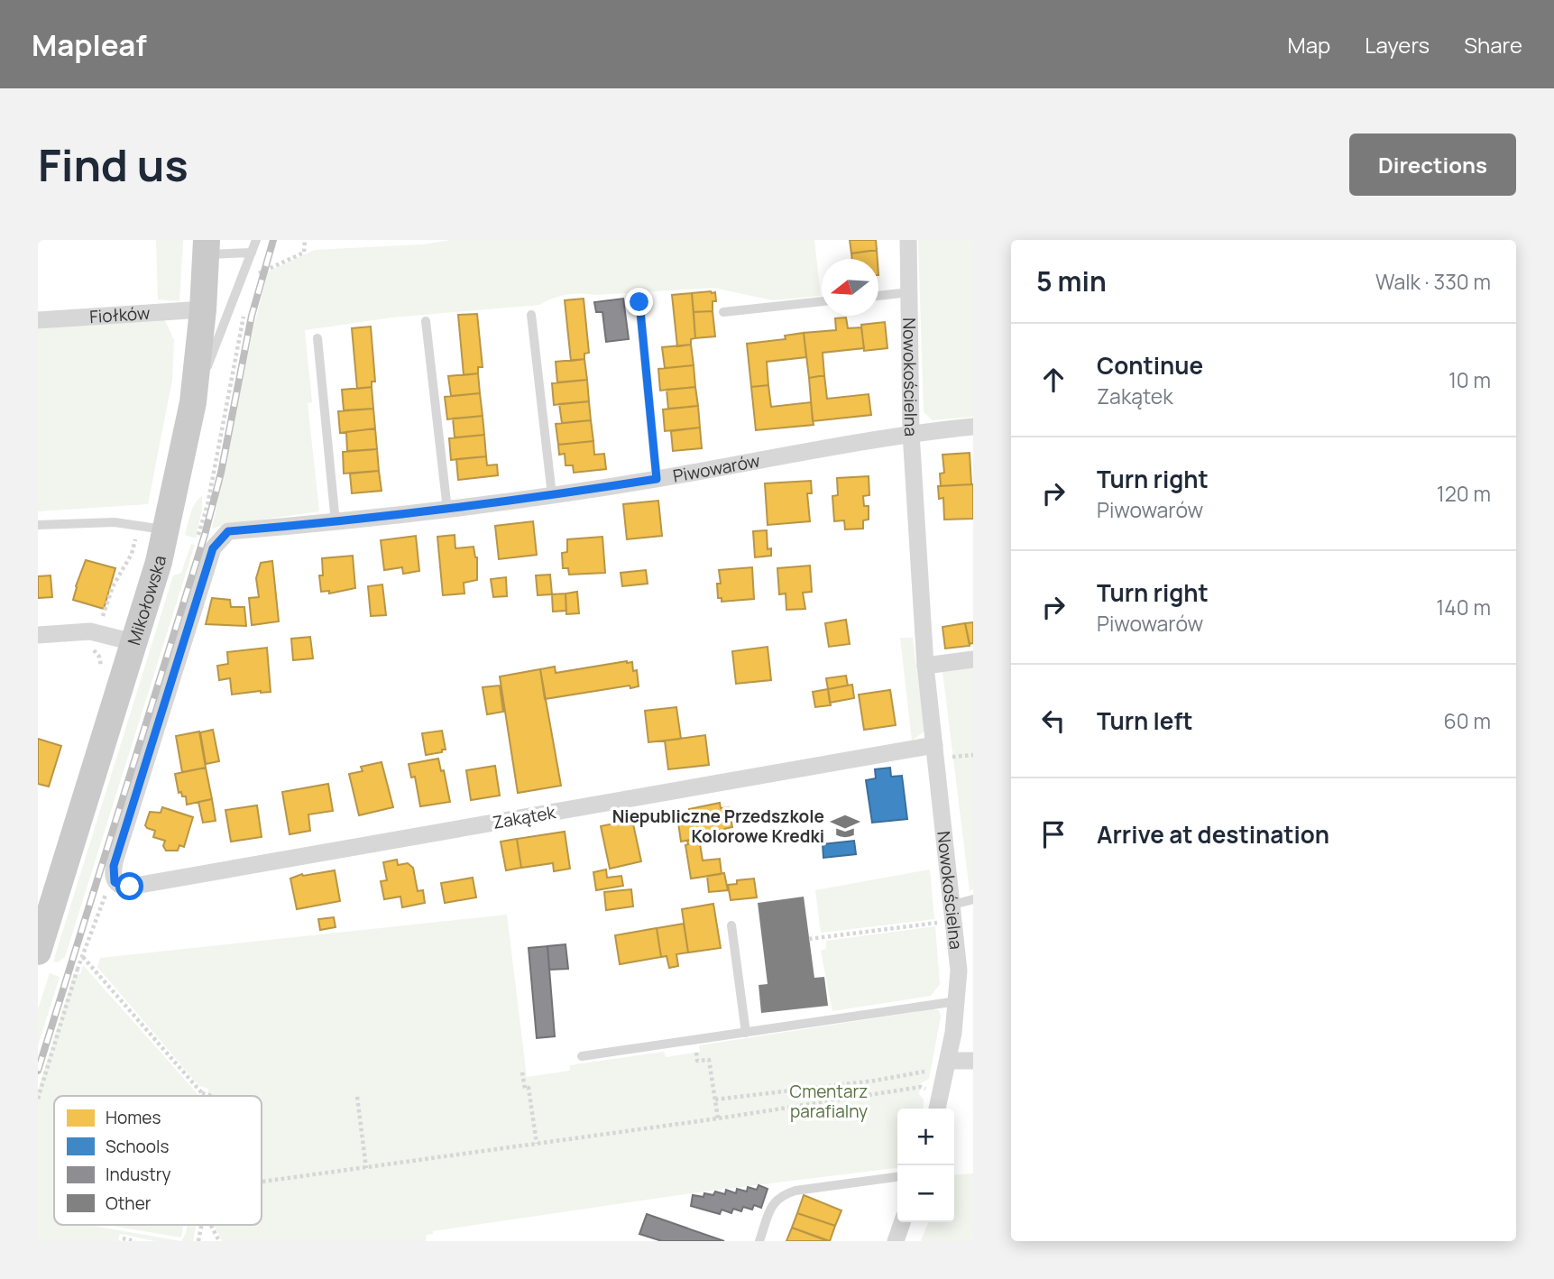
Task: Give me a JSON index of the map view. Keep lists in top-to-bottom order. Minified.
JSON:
{"streets":{"main road":["Mikołowska"],"street":["Fiołków","Nowokościelna","Piwowarów","Zakątek"]},"crossings":[["Fiołków","Mikołowska"],["Nowokościelna","Piwowarów"],["Nowokościelna","Zakątek"],["Piwowarów","Zakątek"]],"parks":["Cmentarz parafialny"],"places":{"school or university":["Niepubliczne Przedszkole Kolorowe Kredki"]},"legend":["Homes","Schools","Industry","Other"],"north":"left","page":{"header":"Mapleaf","nav":["Map","Layers","Share"],"buttons":"Directions","title":"Find us","heading":["5 min","Walk · 330 m"],"list":[["Continue","Zakątek","10 m"],["Turn right","Piwowarów","120 m"],["Turn right","Piwowarów","140 m"],["Turn left","60 m"],"Arrive at destination"],"map_buttons":["+","−"]}}
